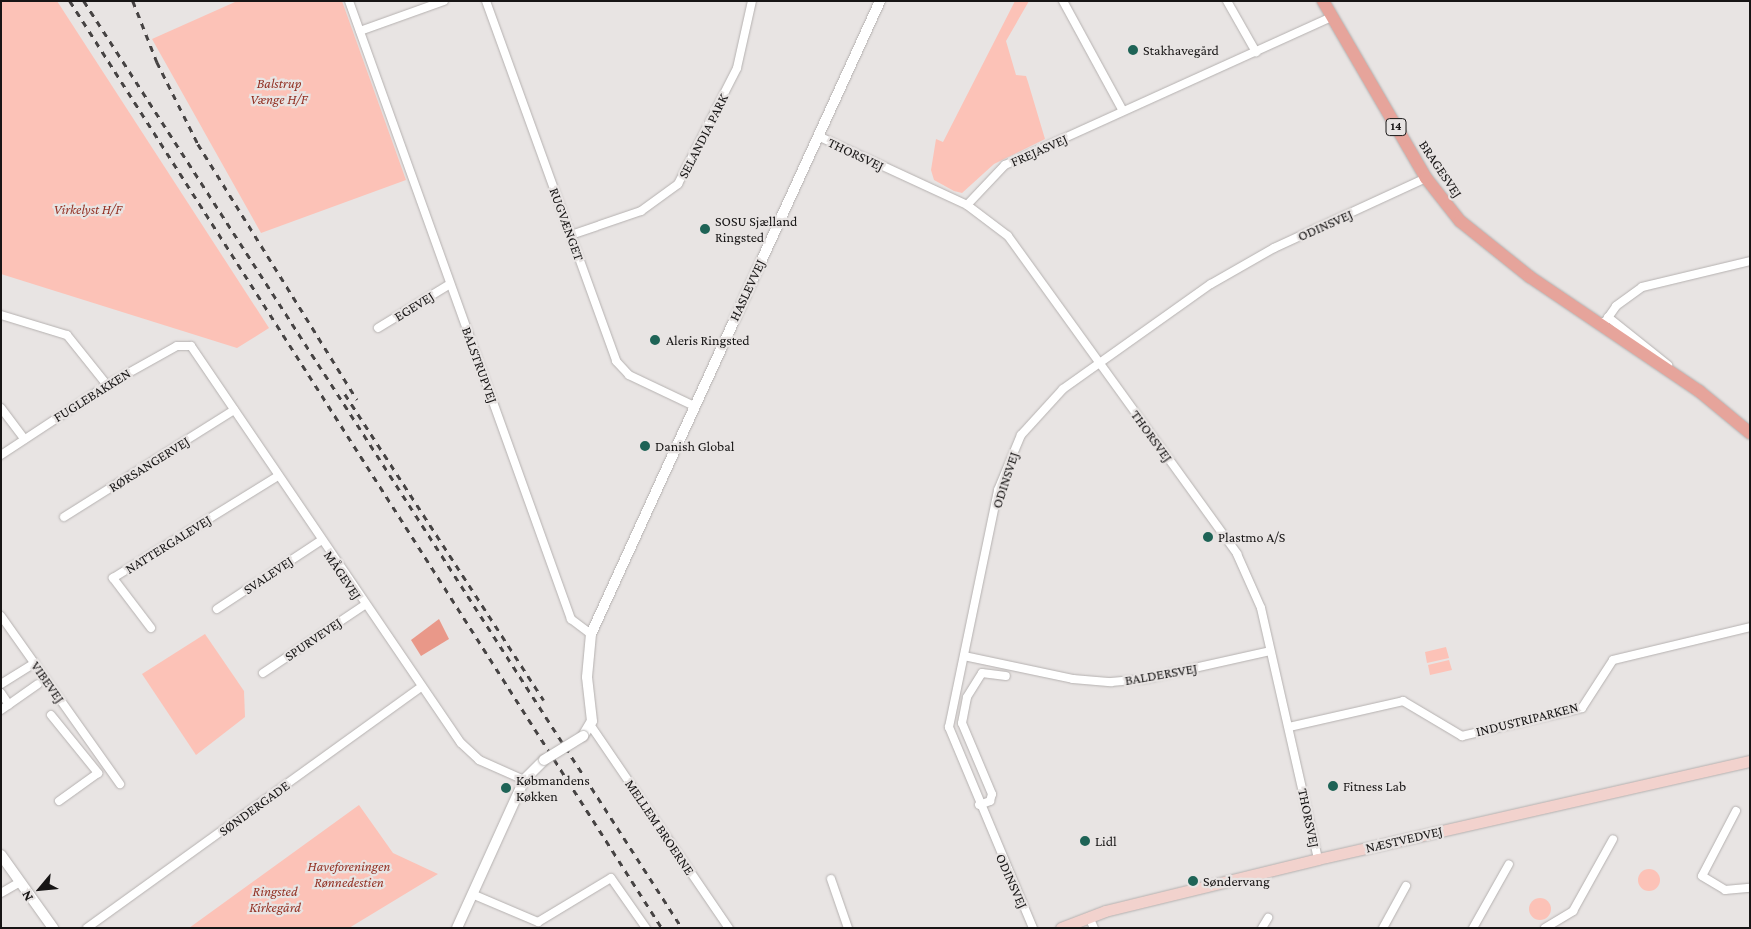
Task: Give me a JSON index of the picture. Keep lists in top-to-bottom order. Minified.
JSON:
{"streets":{"main road":["14","BRAGESVEJ","NÆSTVEDVEJ"],"street":["SELANDIA PARK","FREJASVEJ","THORSVEJ","RUGVÆNGET","ODINSVEJ","HASLEVVEJ","EGEVEJ","BALSTRUPVEJ","FUGLEBAKKEN","RØRSANGERVEJ","NATTERGALEVEJ","SVALEVEJ","MÅGEVEJ","SPURVEVEJ","BALDERSVEJ","VIBEVEJ","INDUSTRIPARKEN","SØNDERGADE","MELLEM BROERNE"]},"crossings":[["SELANDIA PARK","RUGVÆNGET"],["FREJASVEJ","THORSVEJ"],["FREJASVEJ","BRAGESVEJ"],["THORSVEJ","ODINSVEJ"],["THORSVEJ","HASLEVVEJ"],["THORSVEJ","BALDERSVEJ"],["THORSVEJ","INDUSTRIPARKEN"],["THORSVEJ","NÆSTVEDVEJ"],["BRAGESVEJ","ODINSVEJ"],["RUGVÆNGET","HASLEVVEJ"],["ODINSVEJ","BALDERSVEJ"],["HASLEVVEJ","BALSTRUPVEJ"],["EGEVEJ","BALSTRUPVEJ"],["FUGLEBAKKEN","MÅGEVEJ"],["RØRSANGERVEJ","MÅGEVEJ"],["NATTERGALEVEJ","MÅGEVEJ"],["SVALEVEJ","MÅGEVEJ"],["MÅGEVEJ","SPURVEVEJ"],["MÅGEVEJ","SØNDERGADE"]],"parks":["Balstrup Vænge H/F","Virkelyst H/F","Haveforeningen Rønnedestien","Ringsted Kirkegård"],"places":["Stakhavegård","SOSU Sjælland Ringsted","Aleris Ringsted","Danish Global","Plastmo A/S","Fitness Lab","Købmandens Køkken","Lidl","Søndervang"],"north":"bottom left"}
